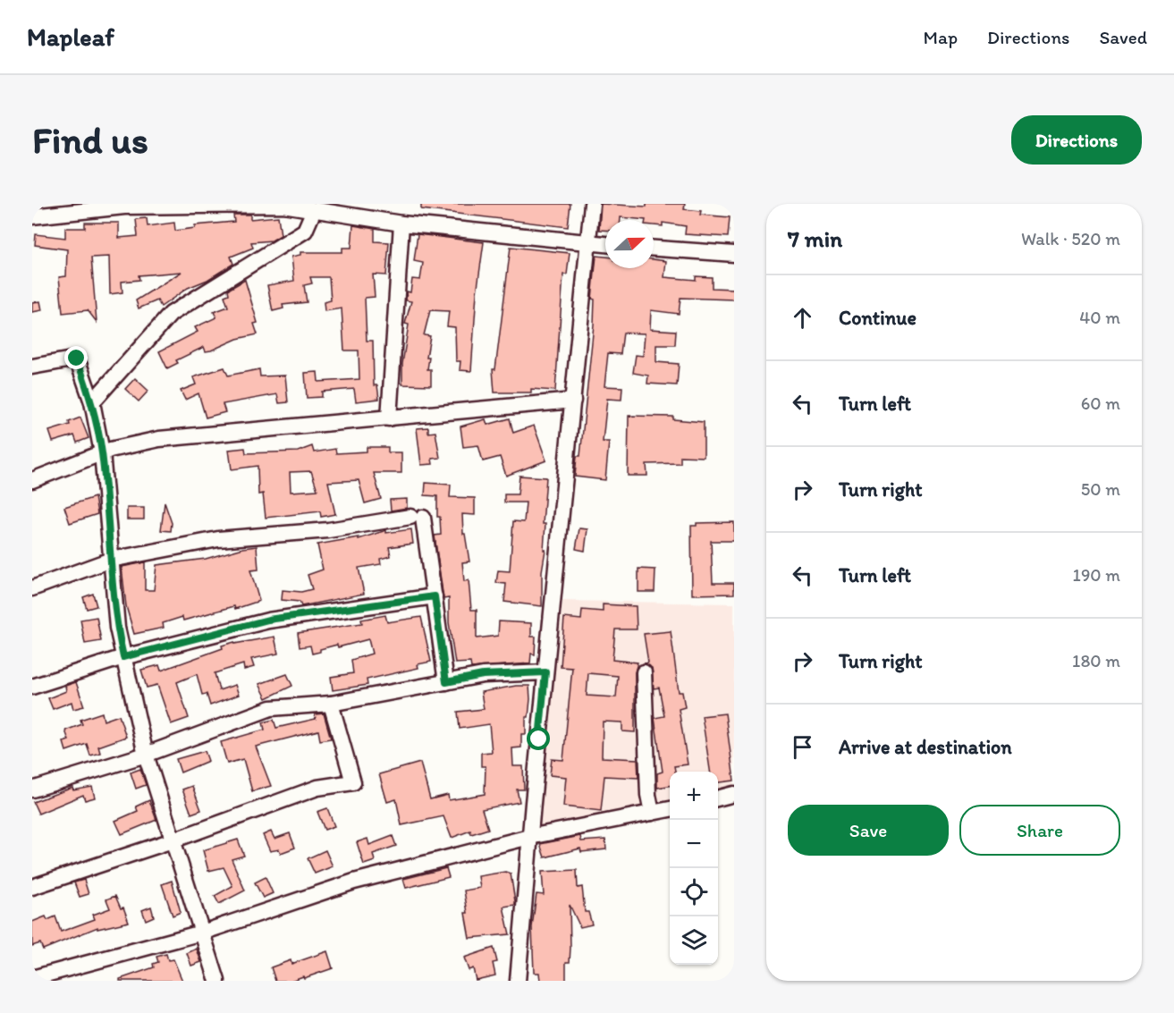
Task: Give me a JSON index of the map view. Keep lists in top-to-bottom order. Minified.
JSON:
{"north":"right","page":{"header":"Mapleaf","nav":["Map","Directions","Saved"],"buttons":["Directions",["Save","Share"]],"title":"Find us","heading":["7 min","Walk · 520 m"],"list":[["Continue","40 m"],["Turn left","60 m"],["Turn right","50 m"],["Turn left","190 m"],["Turn right","180 m"],"Arrive at destination"],"map_buttons":["+","−"]}}
